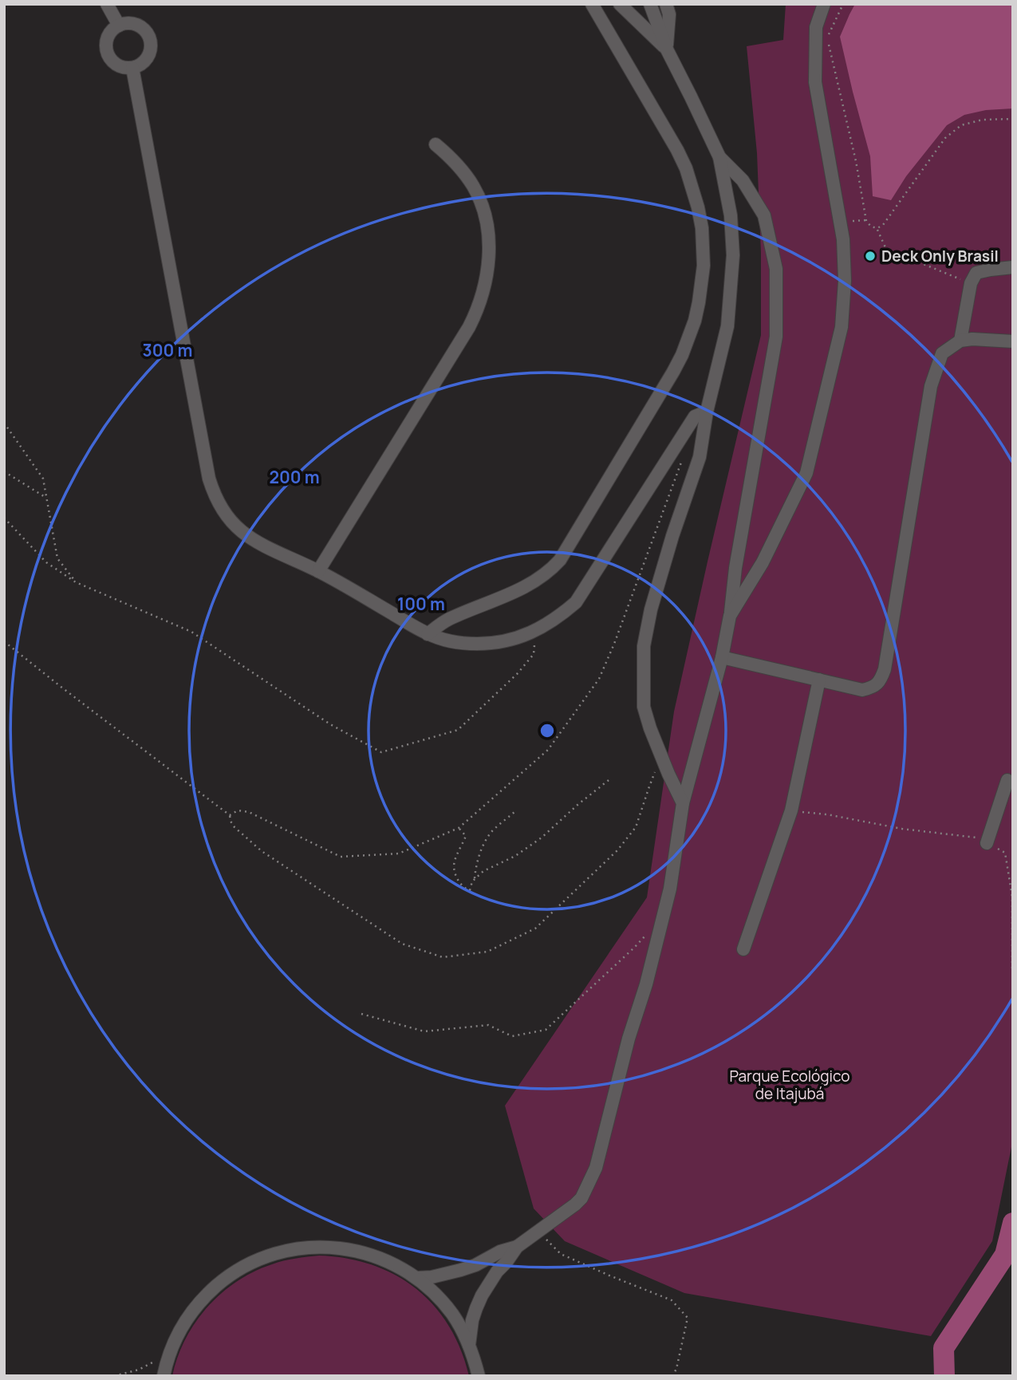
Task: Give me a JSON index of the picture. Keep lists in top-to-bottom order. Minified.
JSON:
{"parks":["Parque Ecológico de Itajubá"],"places":["Deck Only Brasil"],"rings":["300 m","200 m","100 m"]}
